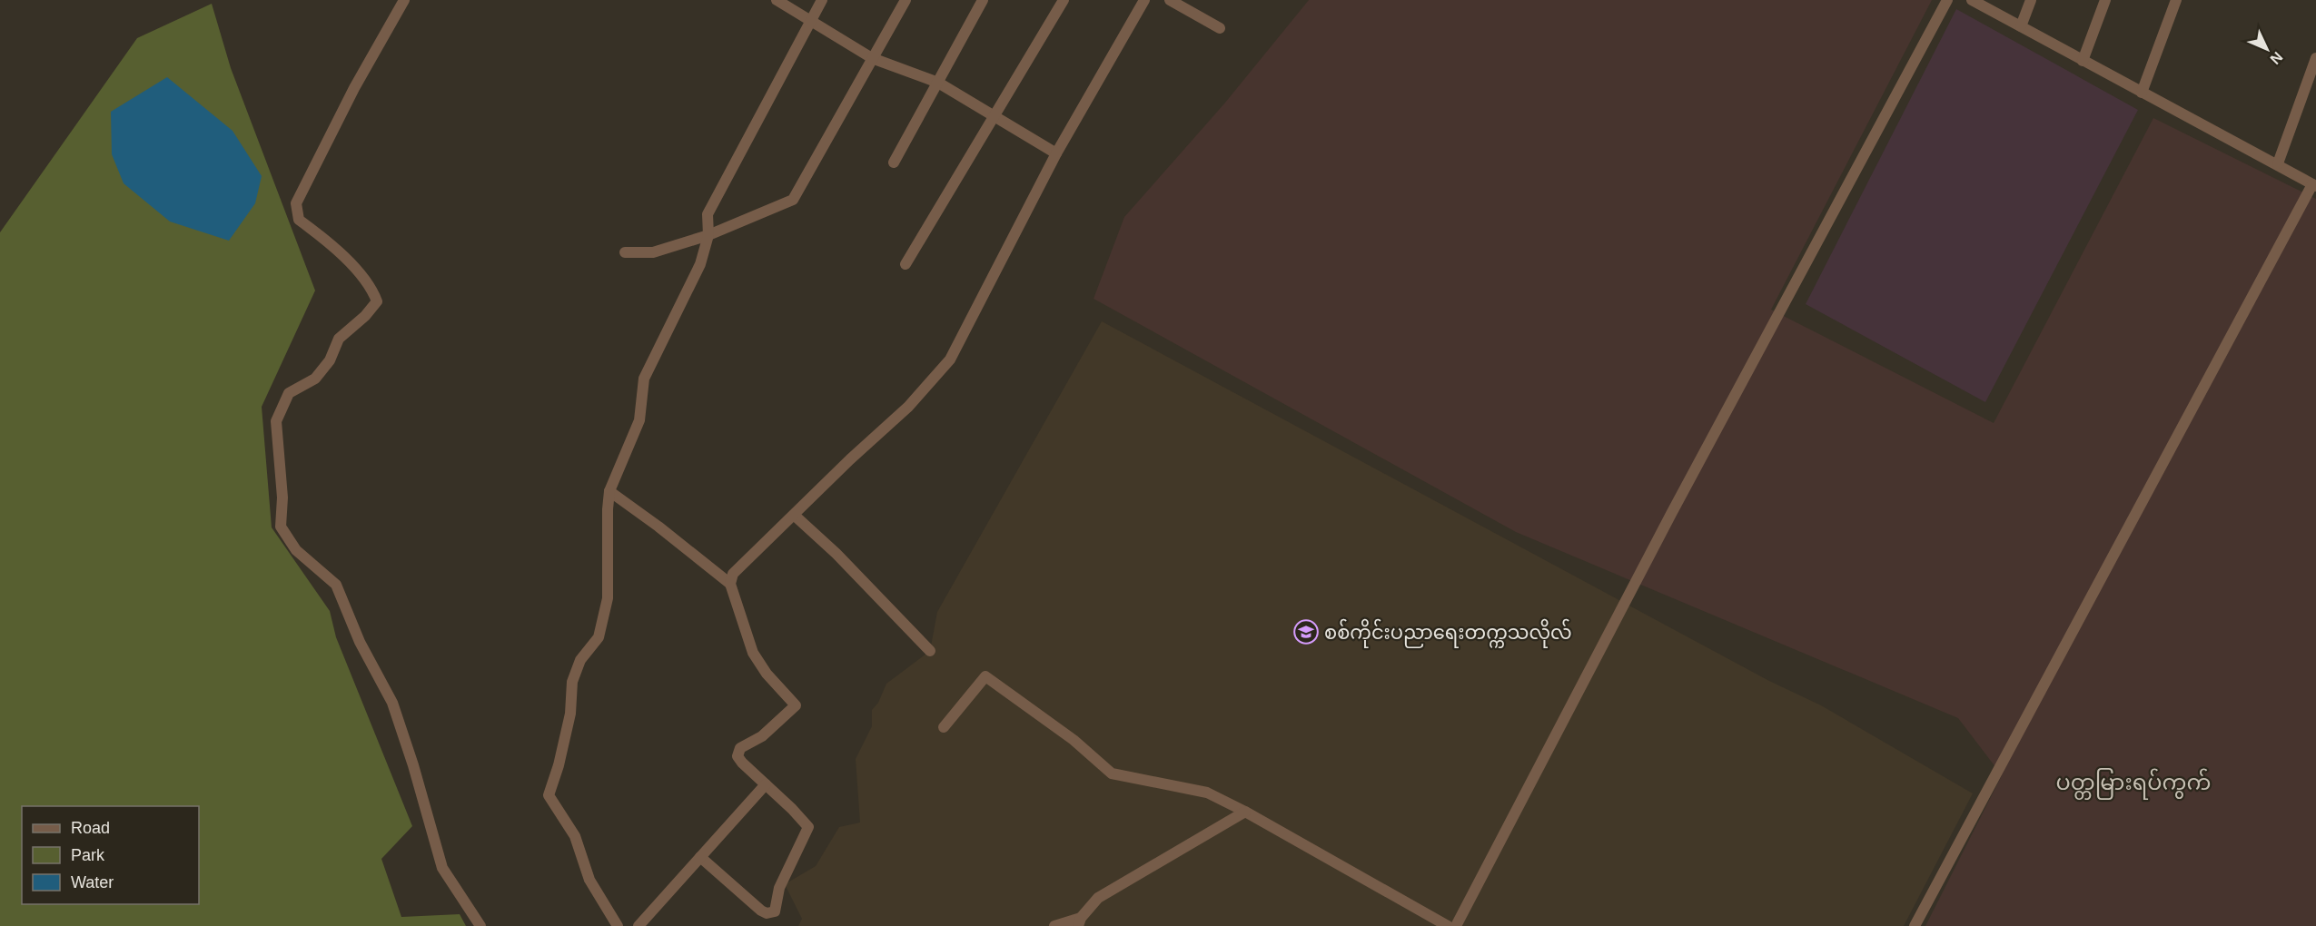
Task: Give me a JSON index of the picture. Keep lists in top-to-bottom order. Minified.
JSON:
{"districts":["ပတ္တမြားရပ်ကွက်"],"places":{"school or university":["စစ်ကိုင်းပညာရေးတက္ကသလိုလ်"]},"legend":["Road","Park","Water"],"north":"bottom right"}
